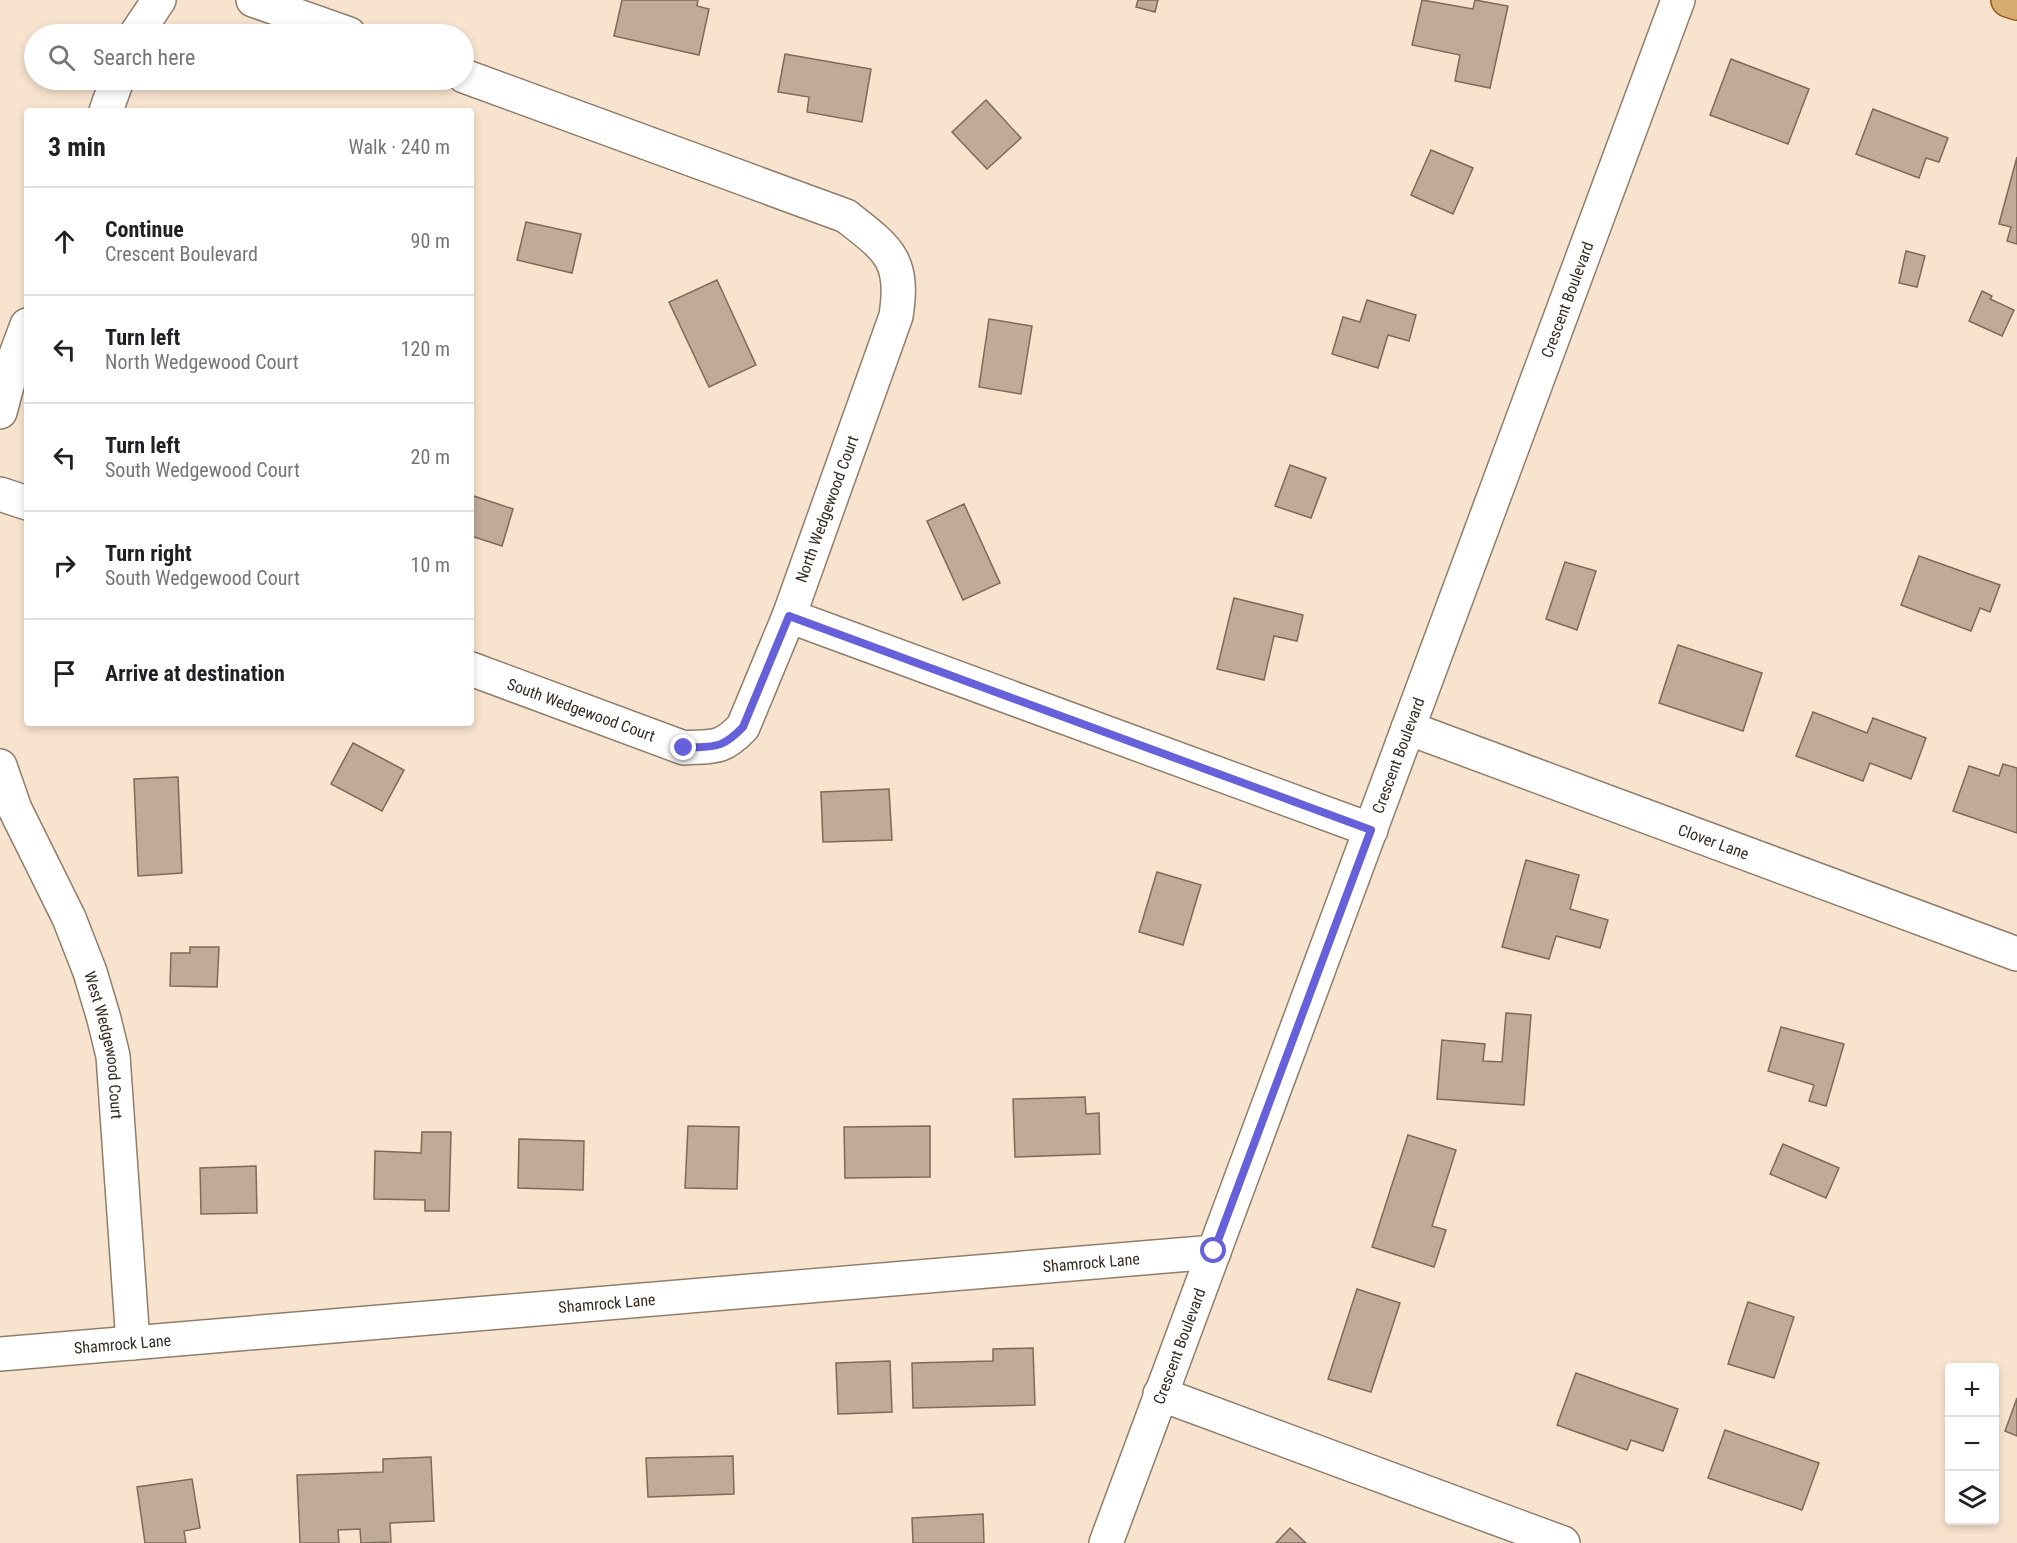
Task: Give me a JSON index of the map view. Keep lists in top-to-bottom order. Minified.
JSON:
{"streets":{"street":["Crescent Boulevard","North Wedgewood Court","South Wedgewood Court","Clover Lane","West Wedgewood Court","Shamrock Lane"]},"crossings":[["Crescent Boulevard","Clover Lane"],["Crescent Boulevard","Shamrock Lane"],["North Wedgewood Court","South Wedgewood Court"],["West Wedgewood Court","Shamrock Lane"]],"page":{"search":"Search here","heading":["3 min","Walk · 240 m"],"list":[["Continue","Crescent Boulevard","90 m"],["Turn left","North Wedgewood Court","120 m"],["Turn left","South Wedgewood Court","20 m"],["Turn right","South Wedgewood Court","10 m"],"Arrive at destination"],"map_buttons":["+","−"]}}
